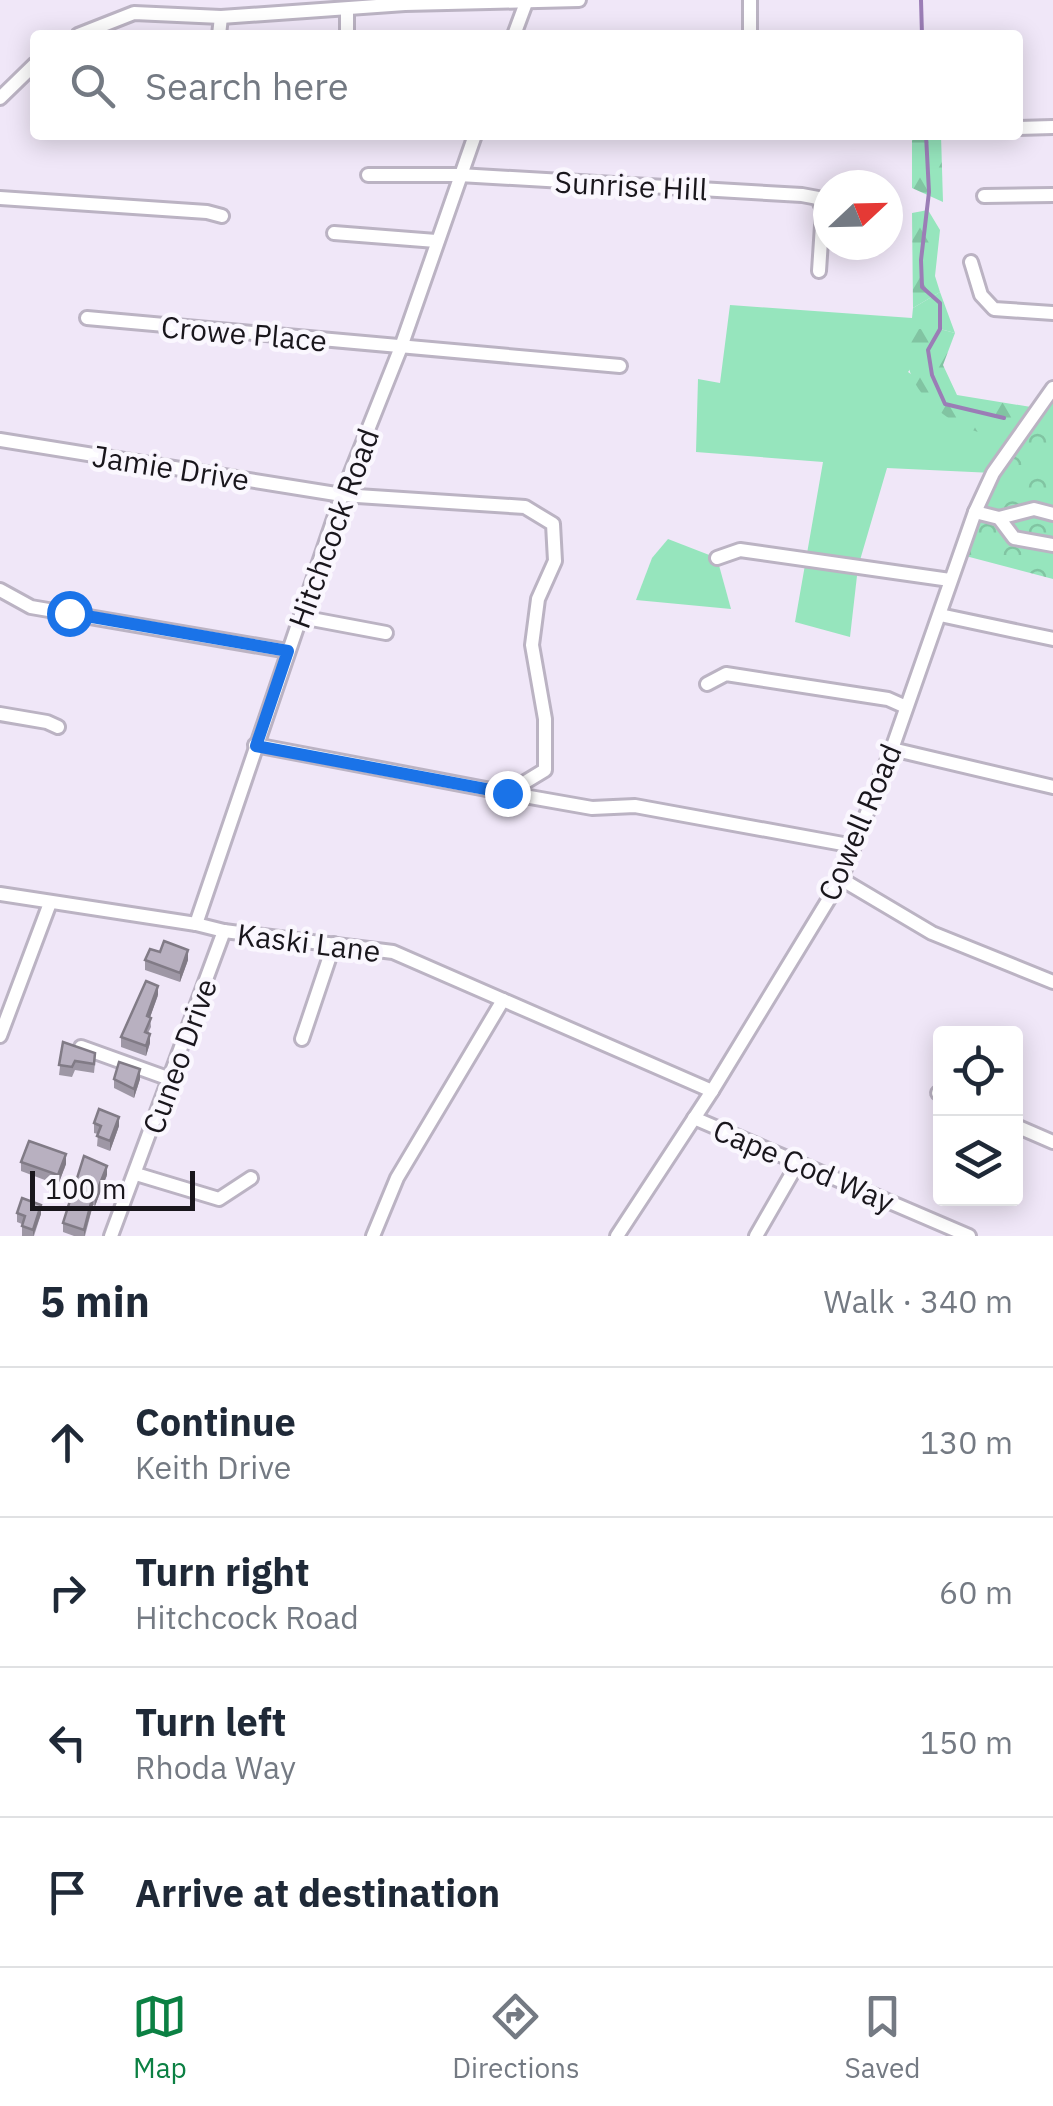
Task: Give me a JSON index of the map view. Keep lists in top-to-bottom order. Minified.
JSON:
{"streets":{"street":["Sunrise Hill","Crowe Place","Jamie Drive","Hitchcock Road","Cowell Road","Kaski Lane","Cuneo Drive","Cape Cod Way"]},"crossings":[["Sunrise Hill","Hitchcock Road"],["Crowe Place","Hitchcock Road"],["Jamie Drive","Hitchcock Road"],["Hitchcock Road","Kaski Lane"],["Cowell Road","Kaski Lane"],["Cowell Road","Cape Cod Way"],["Kaski Lane","Cuneo Drive"]],"scale_bar":"100 m","north":"right","page":{"search":"Search here","scale":"100 m","heading":["5 min","Walk · 340 m"],"list":[["Continue","Keith Drive","130 m"],["Turn right","Hitchcock Road","60 m"],["Turn left","Rhoda Way","150 m"],"Arrive at destination"],"nav":["Map","Directions","Saved"]}}
